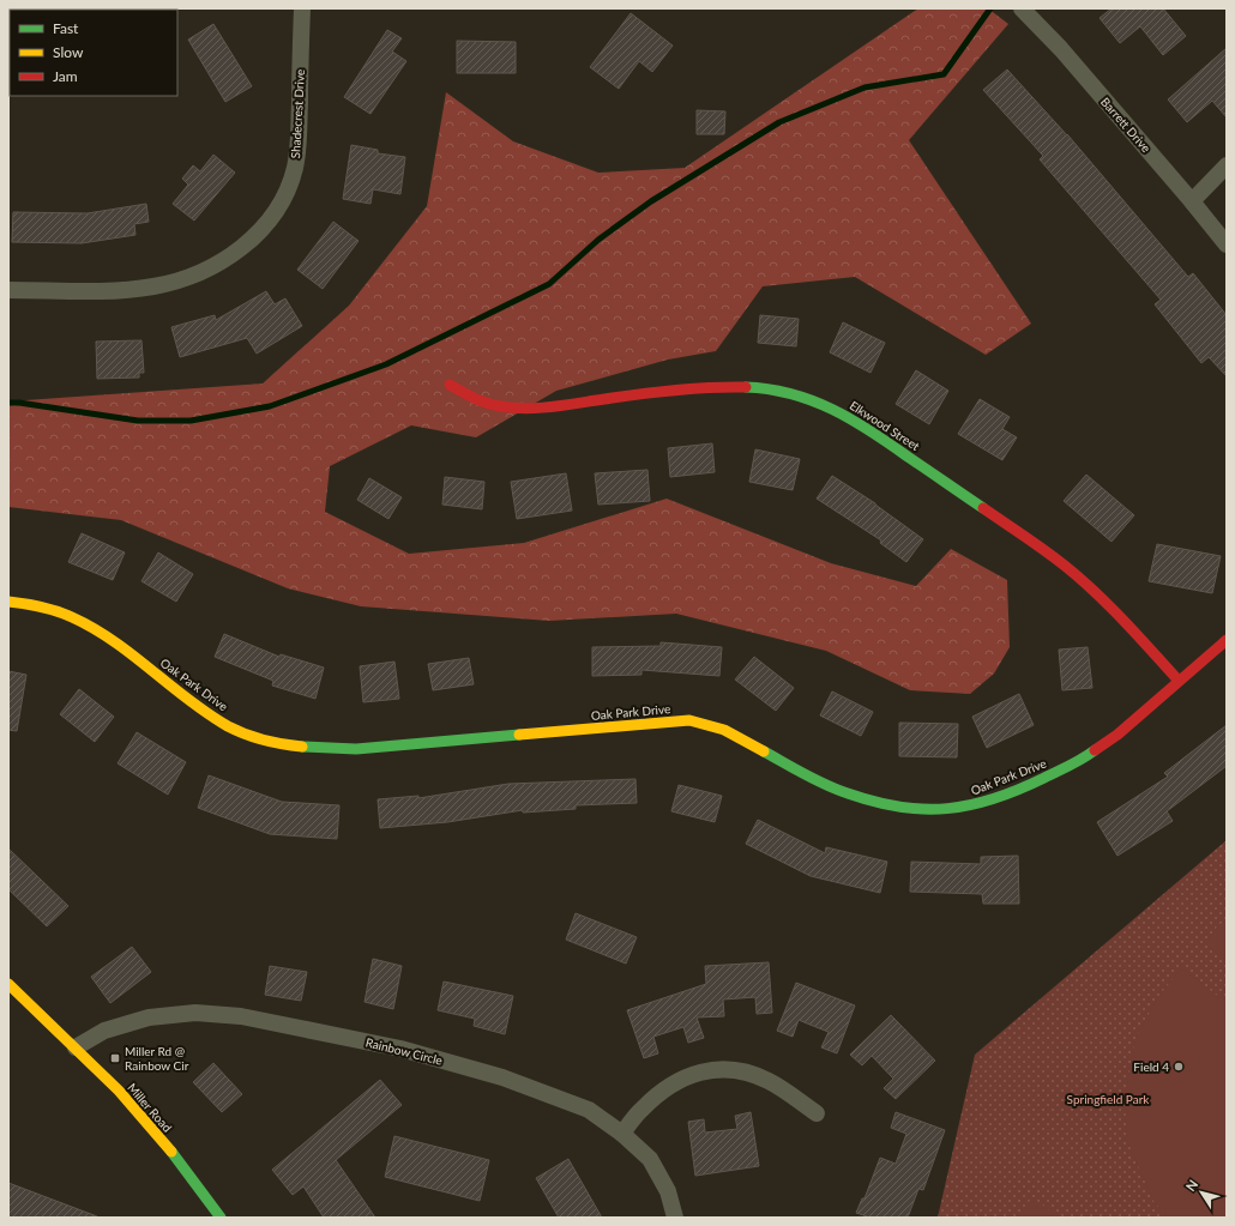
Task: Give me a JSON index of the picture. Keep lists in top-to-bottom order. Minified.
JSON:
{"streets":{"street":["Shadecrest Drive","Barrett Drive","Elkwood Street","Oak Park Drive","Rainbow Circle","Miller Road"]},"crossings":[["Elkwood Street","Oak Park Drive"],["Rainbow Circle","Miller Road"]],"parks":["Springfield Park"],"places":{"transit":["Miller Rd @ Rainbow Cir"],"other":["Field 4"]},"legend":["Fast","Slow","Jam"],"north":"top left"}
